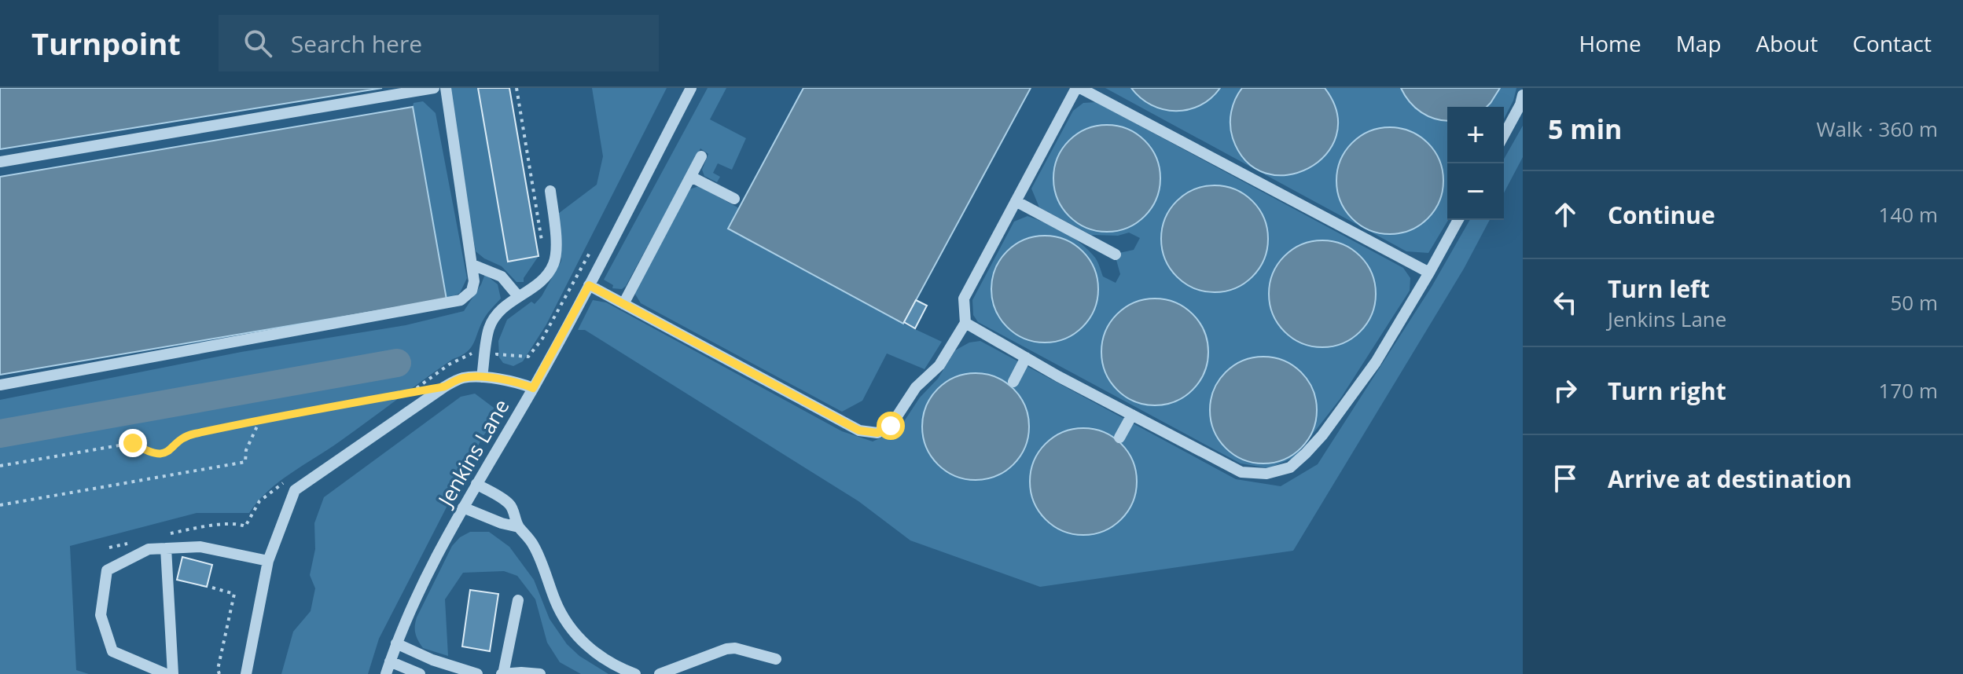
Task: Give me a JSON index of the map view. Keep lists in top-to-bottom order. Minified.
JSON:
{"streets":{"street":["Jenkins Lane"]},"page":{"header":"Turnpoint","search":"Search here","nav":["Home","Map","About","Contact"],"heading":["5 min","Walk · 360 m"],"map_buttons":["+","−"],"list":[["Continue","140 m"],["Turn left","Jenkins Lane","50 m"],["Turn right","170 m"],"Arrive at destination"]}}
